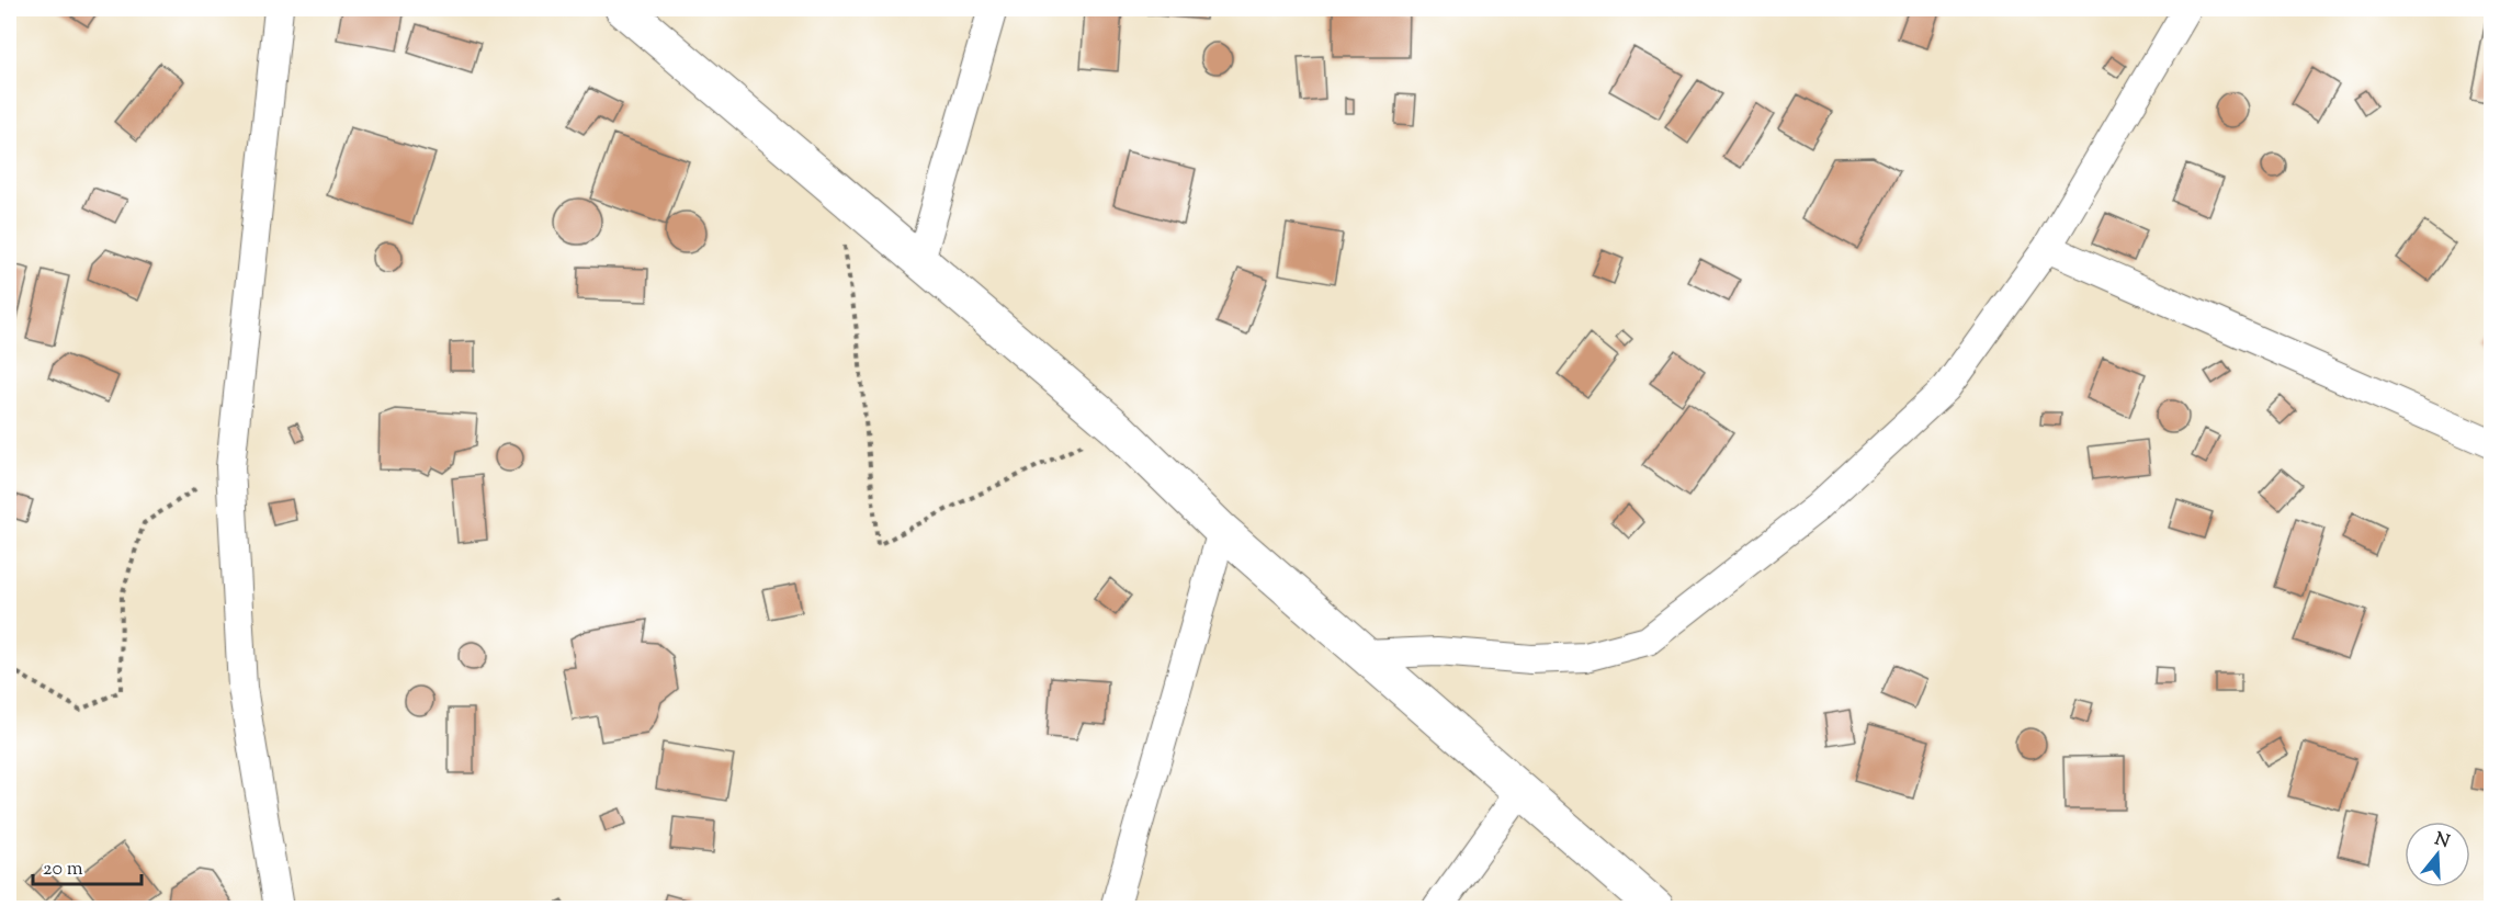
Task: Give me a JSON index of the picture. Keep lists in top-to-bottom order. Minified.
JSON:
{"scale_bar":"20 m","north":"top"}
